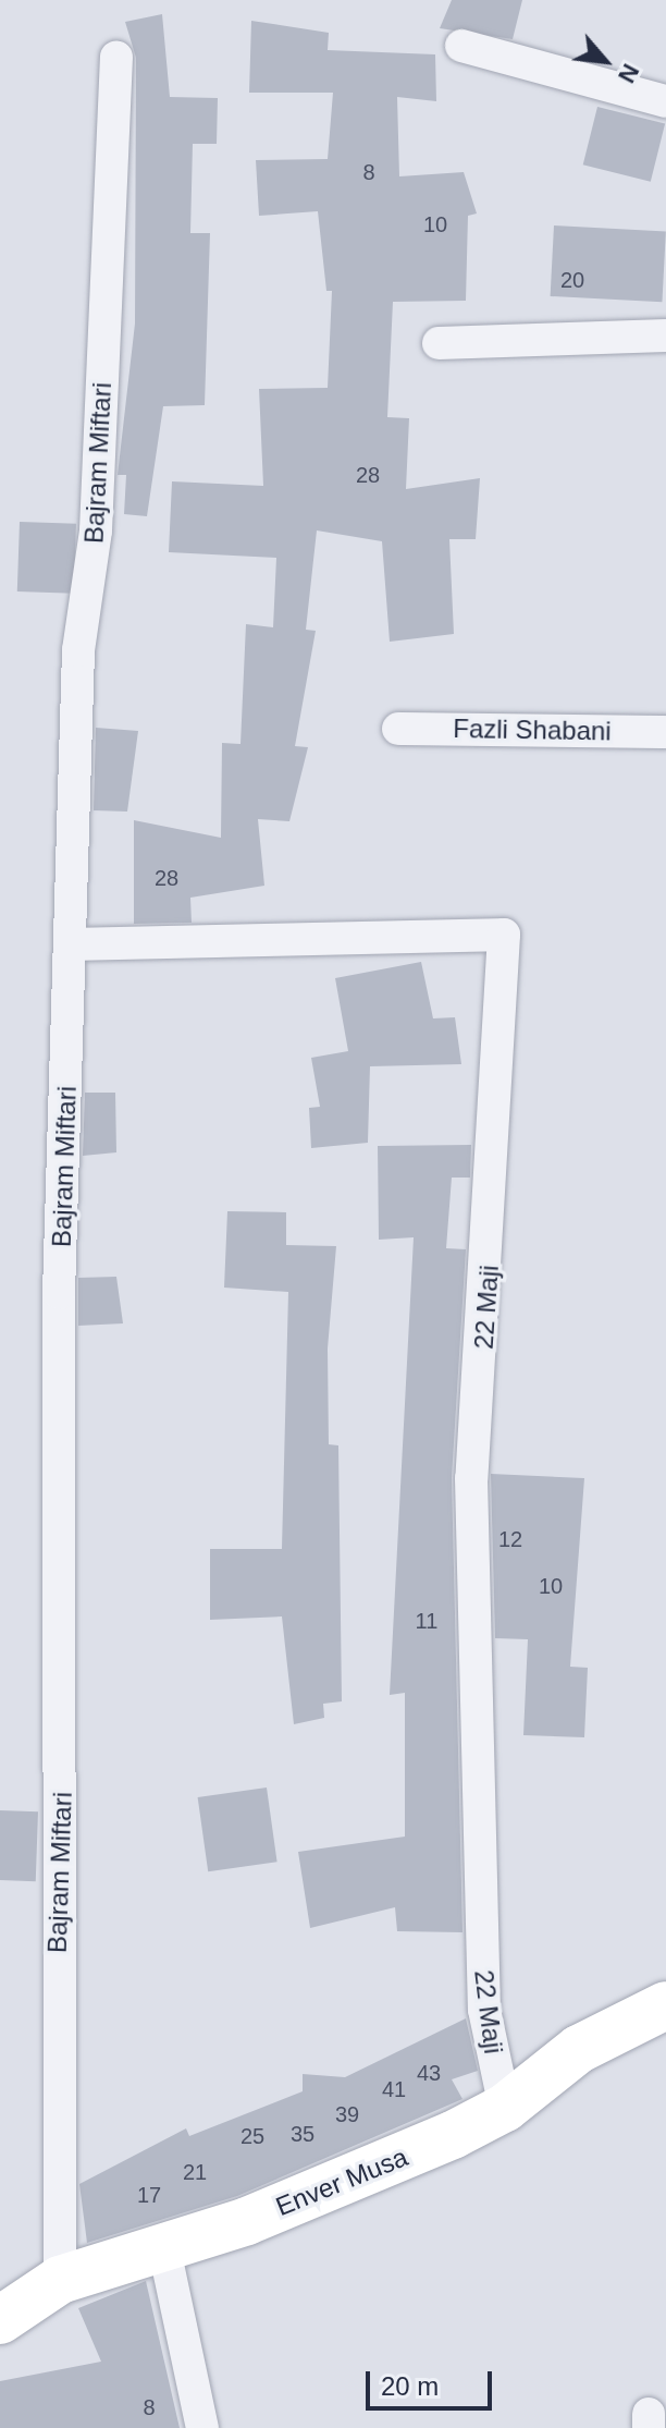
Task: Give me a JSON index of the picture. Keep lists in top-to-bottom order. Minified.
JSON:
{"streets":{"street":["Bajram Miftari","Fazli Shabani","22 Maji","Enver Musa"]},"crossings":[["Bajram Miftari","22 Maji"],["Bajram Miftari","Enver Musa"],["22 Maji","Enver Musa"]],"house_numbers":["8","10","20","28","28","12","10","11","43","41","39","35","25","21","17","8"],"scale_bar":"20 m","north":"bottom right"}
